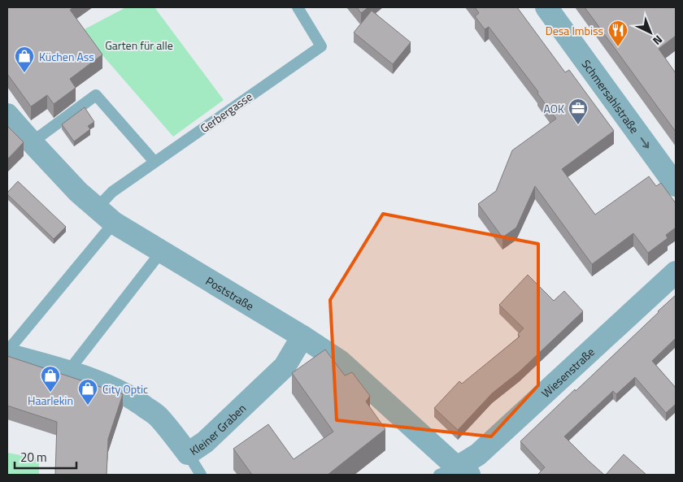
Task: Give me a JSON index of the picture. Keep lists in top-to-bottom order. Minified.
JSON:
{"streets":{"street":["Schmersahlstraße","Poststraße","Wiesenstraße","Kleiner Graben"],"lane":["Gerbergasse"]},"crossings":[["Gerbergasse","Poststraße"],["Poststraße","Wiesenstraße"],["Poststraße","Kleiner Graben"]],"one_way":["Schmersahlstraße"],"parks":["Garten für alle"],"places":{"restaurant":["Desa Imbiss"],"shop":["Küchen Ass","Haarlekin","City Optic"],"office":["AOK"]},"scale_bar":"20 m","north":"bottom right"}
